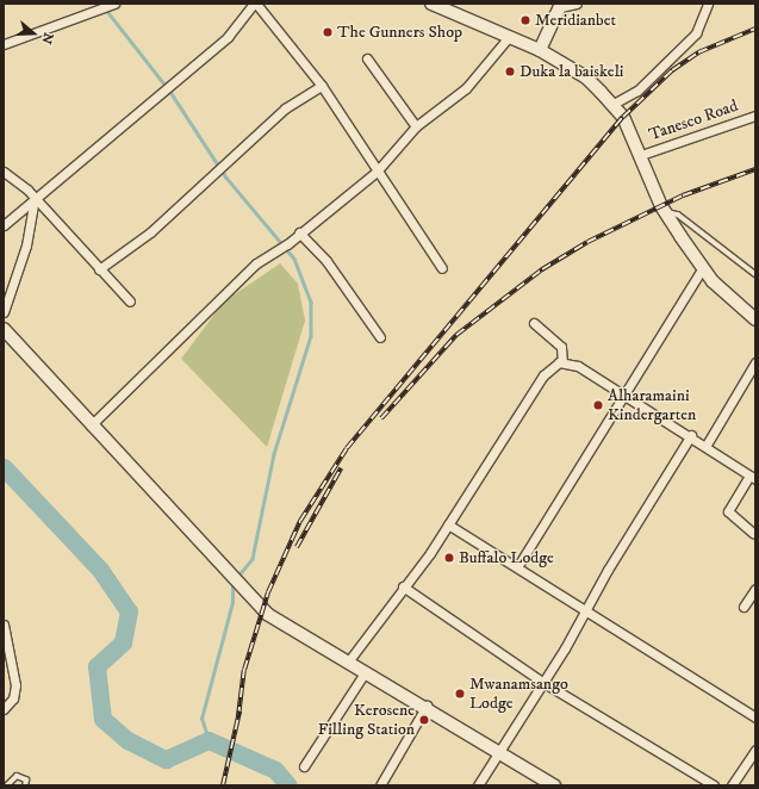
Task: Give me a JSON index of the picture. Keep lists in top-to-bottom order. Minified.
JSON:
{"streets":{"street":["Tanesco Road"]},"places":["Meridianbet","The Gunners Shop","Duka la baiskeli","Alharamaini Kindergarten","Buffalo Lodge","Mwanamsango Lodge","Kerosene Filling Station"],"north":"right"}
